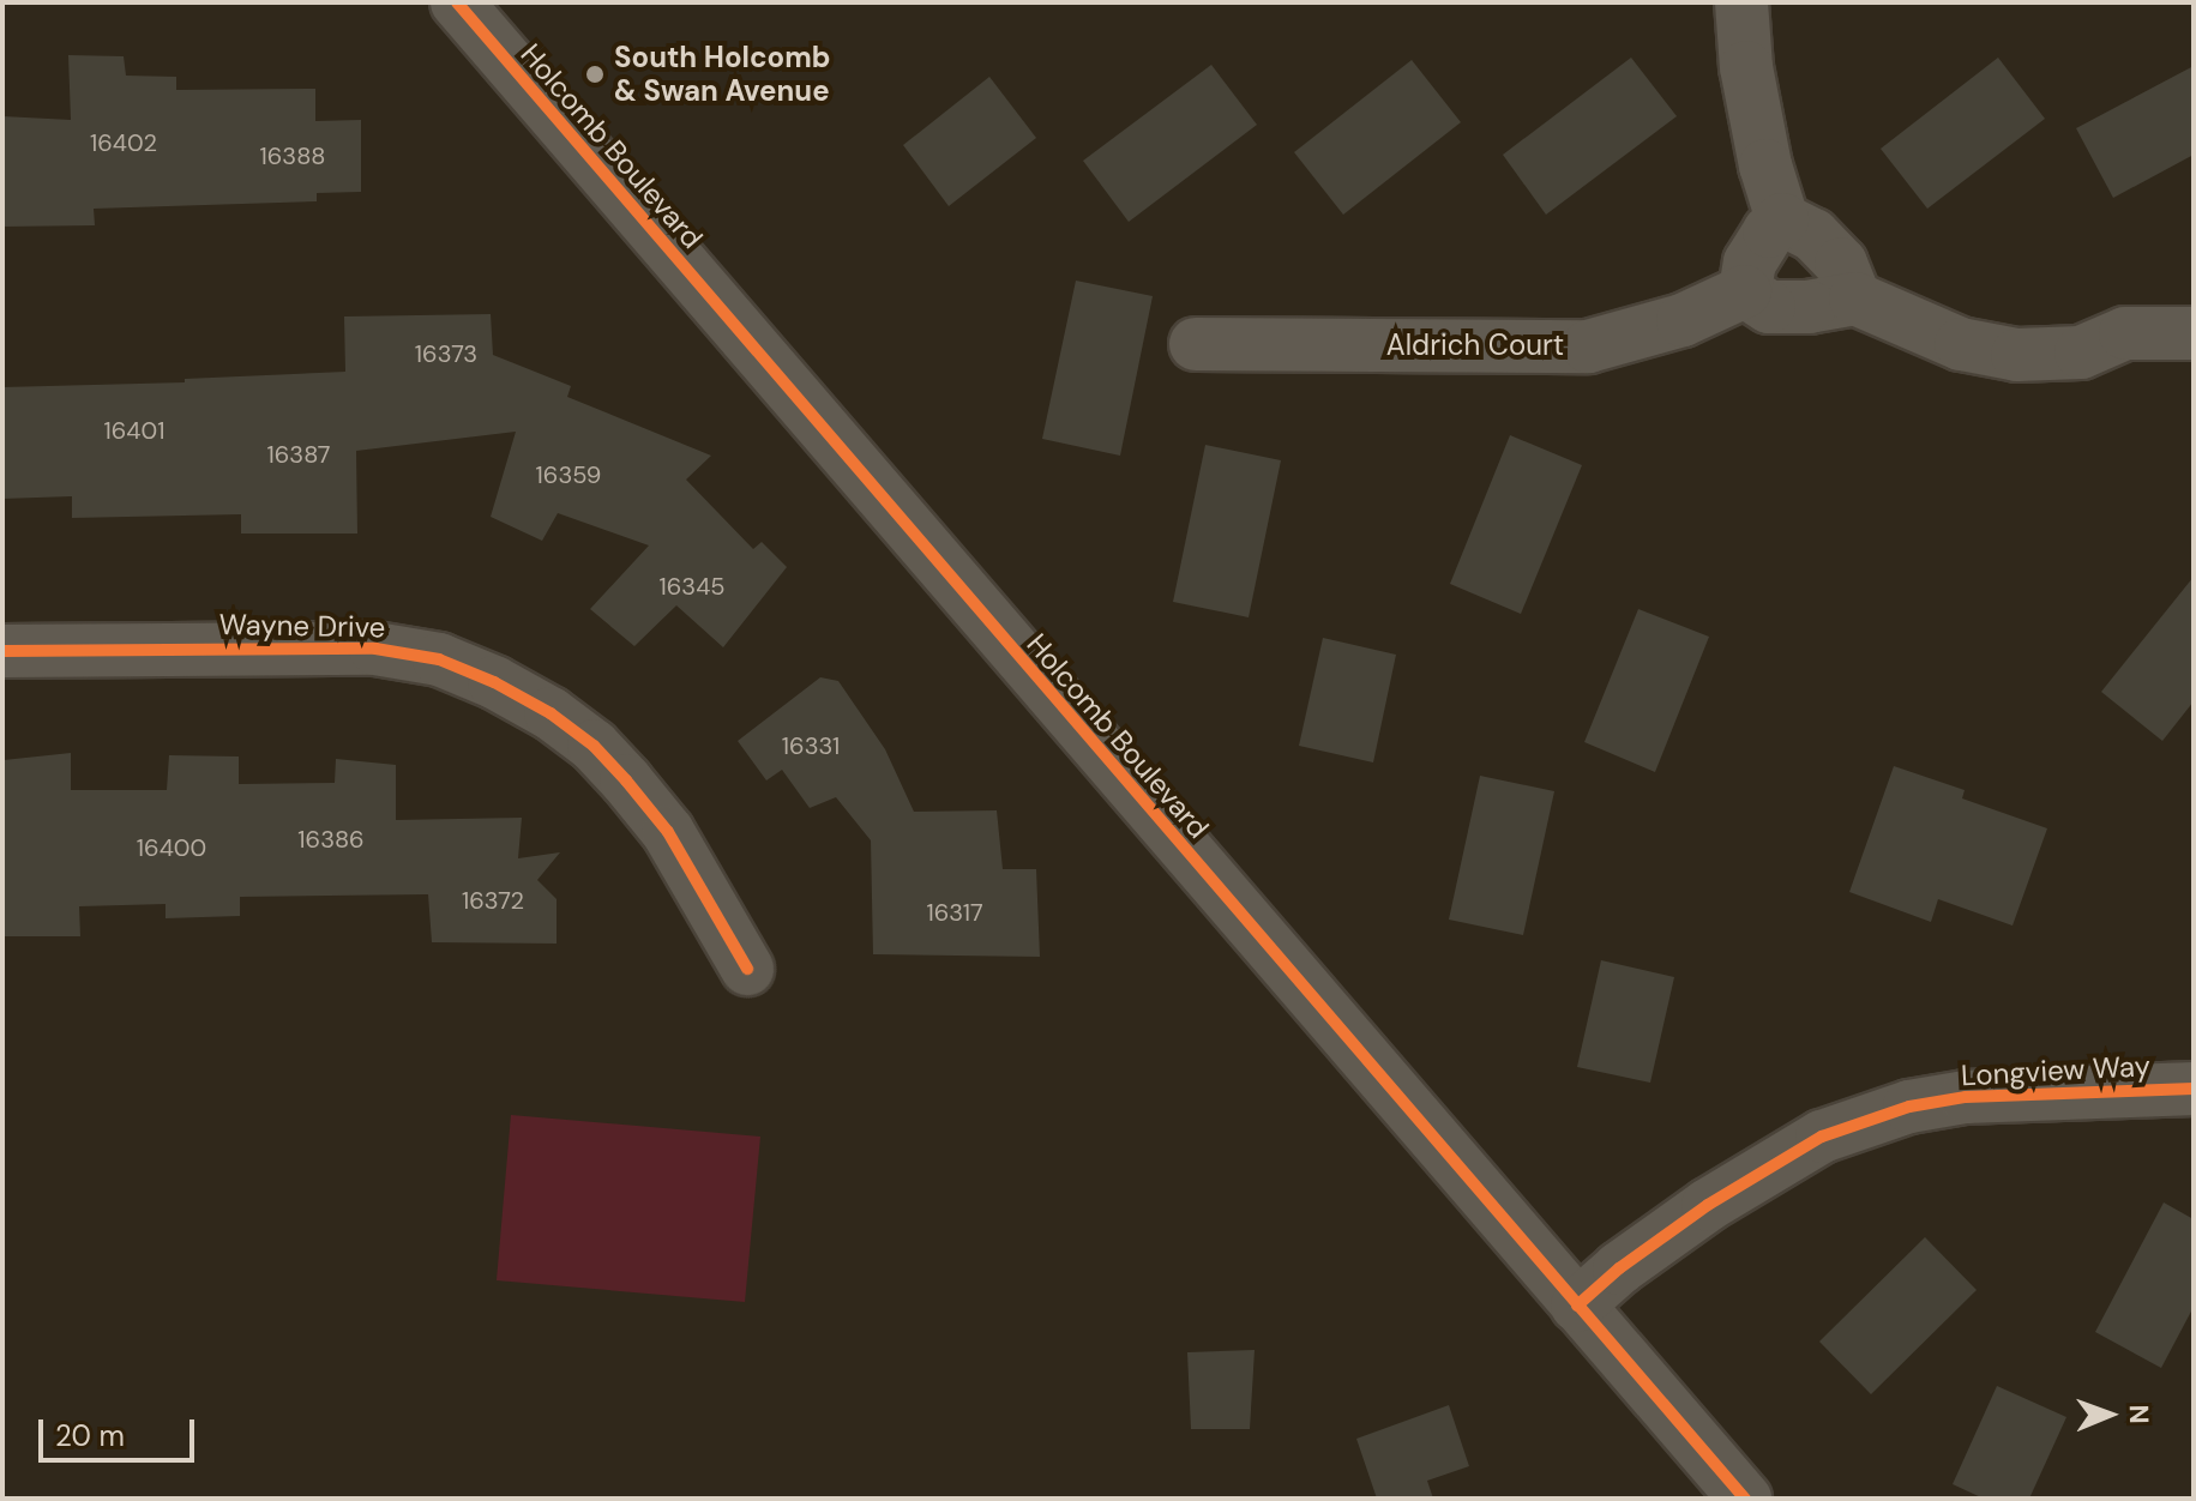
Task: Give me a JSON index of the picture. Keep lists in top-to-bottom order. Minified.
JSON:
{"streets":{"street":["Holcomb Boulevard","Aldrich Court","Wayne Drive","Longview Way"]},"crossings":[["Holcomb Boulevard","Longview Way"]],"places":["South Holcomb & Swan Avenue"],"house_numbers":["16402","16388","16373","16401","16387","16359","16345","16331","16386","16400","16372","16317"],"scale_bar":"20 m","north":"right"}
